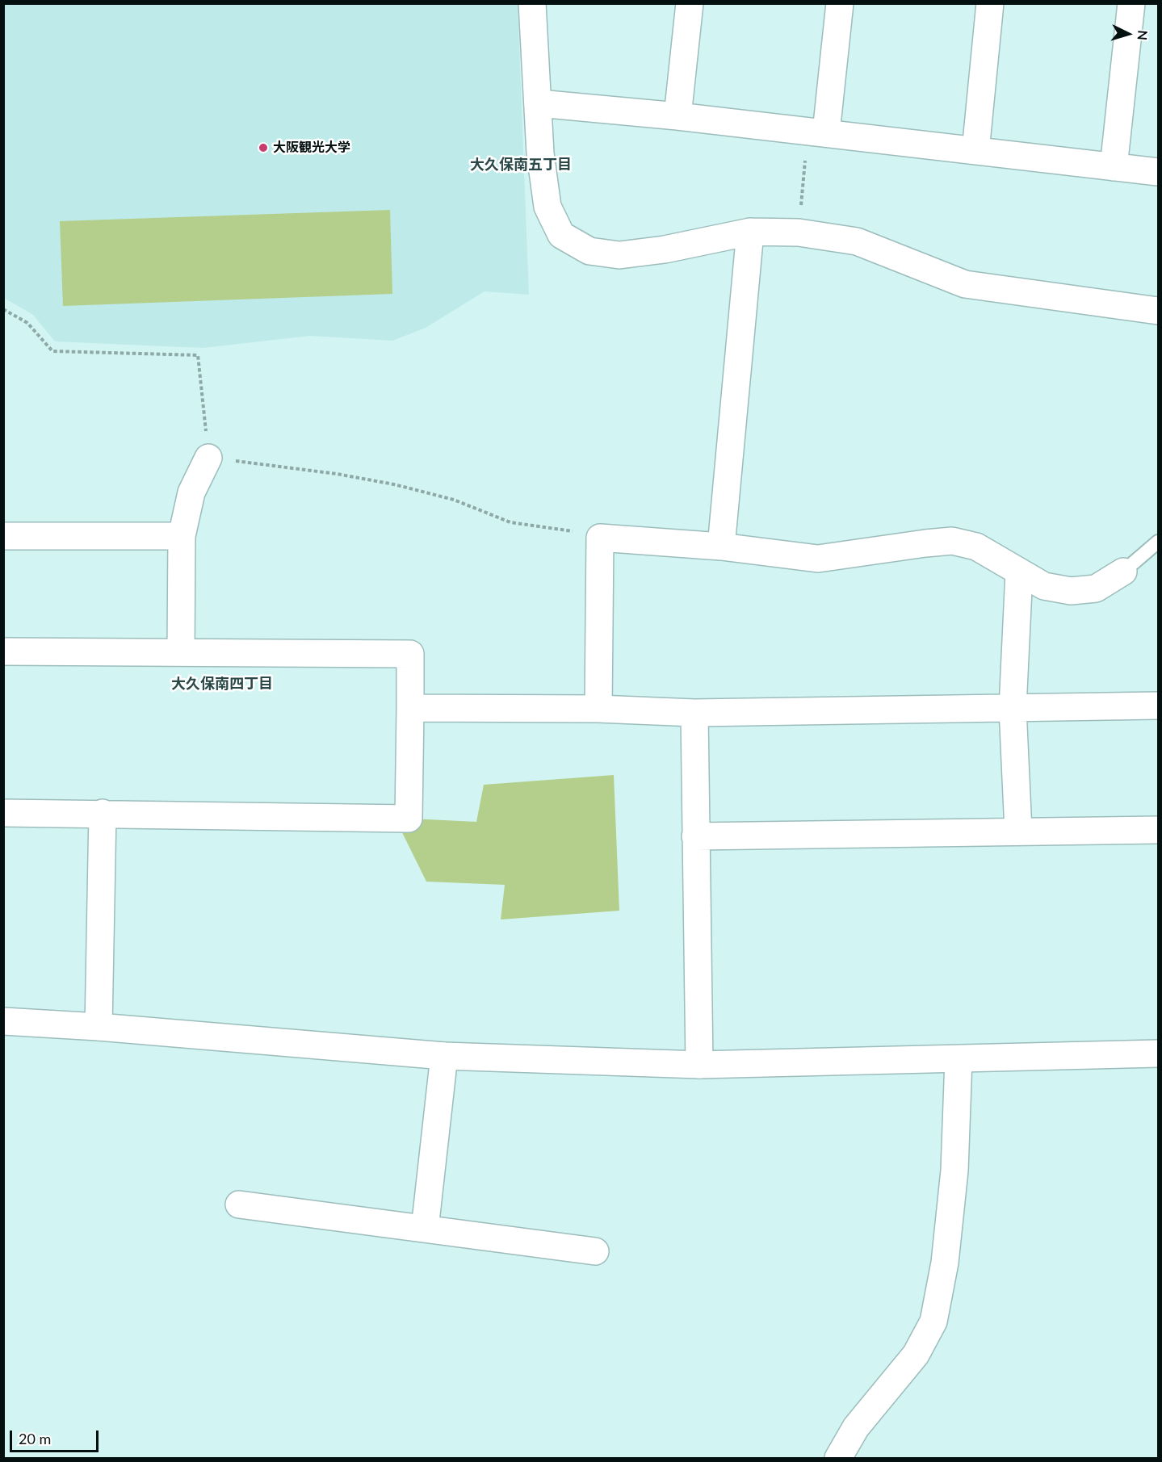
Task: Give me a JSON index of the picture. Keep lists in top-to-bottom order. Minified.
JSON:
{"districts":["大久保南五丁目","大久保南四丁目"],"places":["大阪観光大学"],"scale_bar":"20 m","north":"right"}
